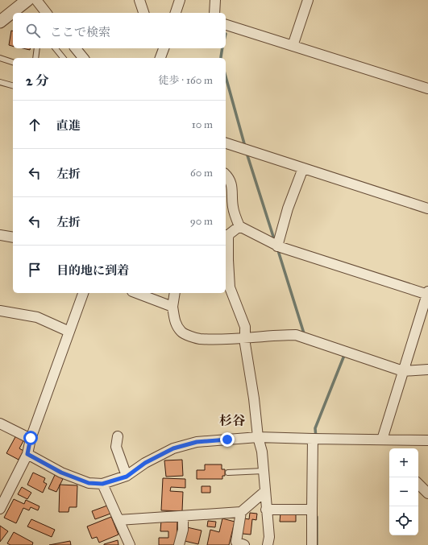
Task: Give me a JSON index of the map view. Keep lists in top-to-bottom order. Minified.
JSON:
{"districts":["杉谷"],"page":{"search":"ここで検索","heading":["2 分","徒歩 · 160 m"],"list":[["直進","10 m"],["左折","60 m"],["左折","90 m"],"目的地に到着"],"map_buttons":["+","−"]}}
